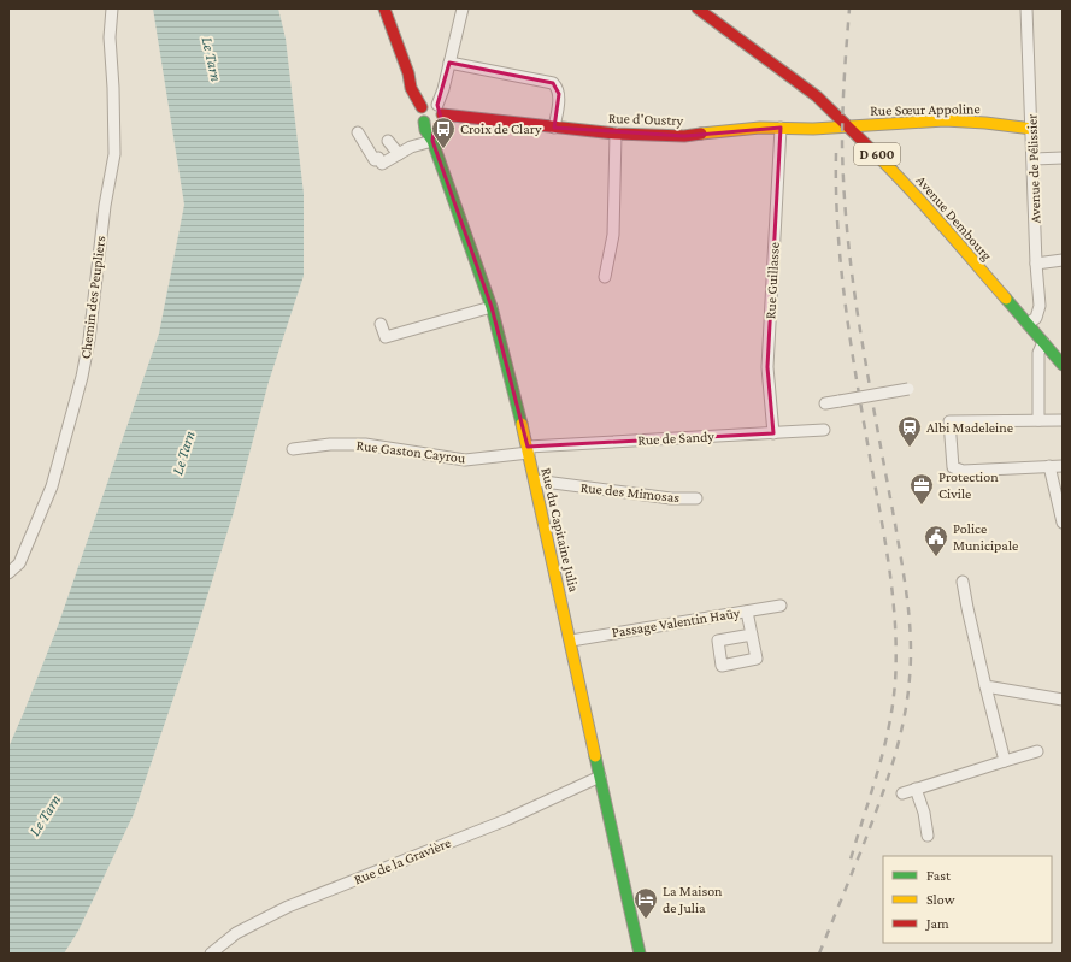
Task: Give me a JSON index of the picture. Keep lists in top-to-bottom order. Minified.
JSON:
{"streets":{"street":["Rue Sœur Appoline","Rue d'Oustry","D 600","Avenue de Pélissier","Avenue Dembourg","Rue Guillasse","Chemin des Peupliers","Rue de Sandy","Rue Gaston Cayrou","Rue des Mimosas","Rue du Capitaine Julia","Passage Valentin Haüy","Rue de la Gravière"]},"crossings":[["Rue Sœur Appoline","Rue d'Oustry"],["Rue Sœur Appoline","Avenue de Pélissier"],["Rue Sœur Appoline","Avenue Dembourg"],["Rue d'Oustry","Avenue Dembourg"],["Rue d'Oustry","Rue Guillasse"],["Rue d'Oustry","Rue du Capitaine Julia"],["Avenue de Pélissier","Avenue Dembourg"],["Rue Guillasse","Rue de Sandy"],["Rue de Sandy","Rue Gaston Cayrou"],["Rue de Sandy","Rue du Capitaine Julia"],["Rue Gaston Cayrou","Rue du Capitaine Julia"],["Rue des Mimosas","Rue du Capitaine Julia"],["Rue du Capitaine Julia","Passage Valentin Haüy"],["Rue du Capitaine Julia","Rue de la Gravière"]],"water":["Le Tarn"],"places":{"bus stop":["Croix de Clary"],"station":["Albi Madeleine"],"office":["Protection Civile"],"public building":["Police Municipale"],"hotel":["La Maison de Julia"]},"legend":["Fast","Slow","Jam"]}
